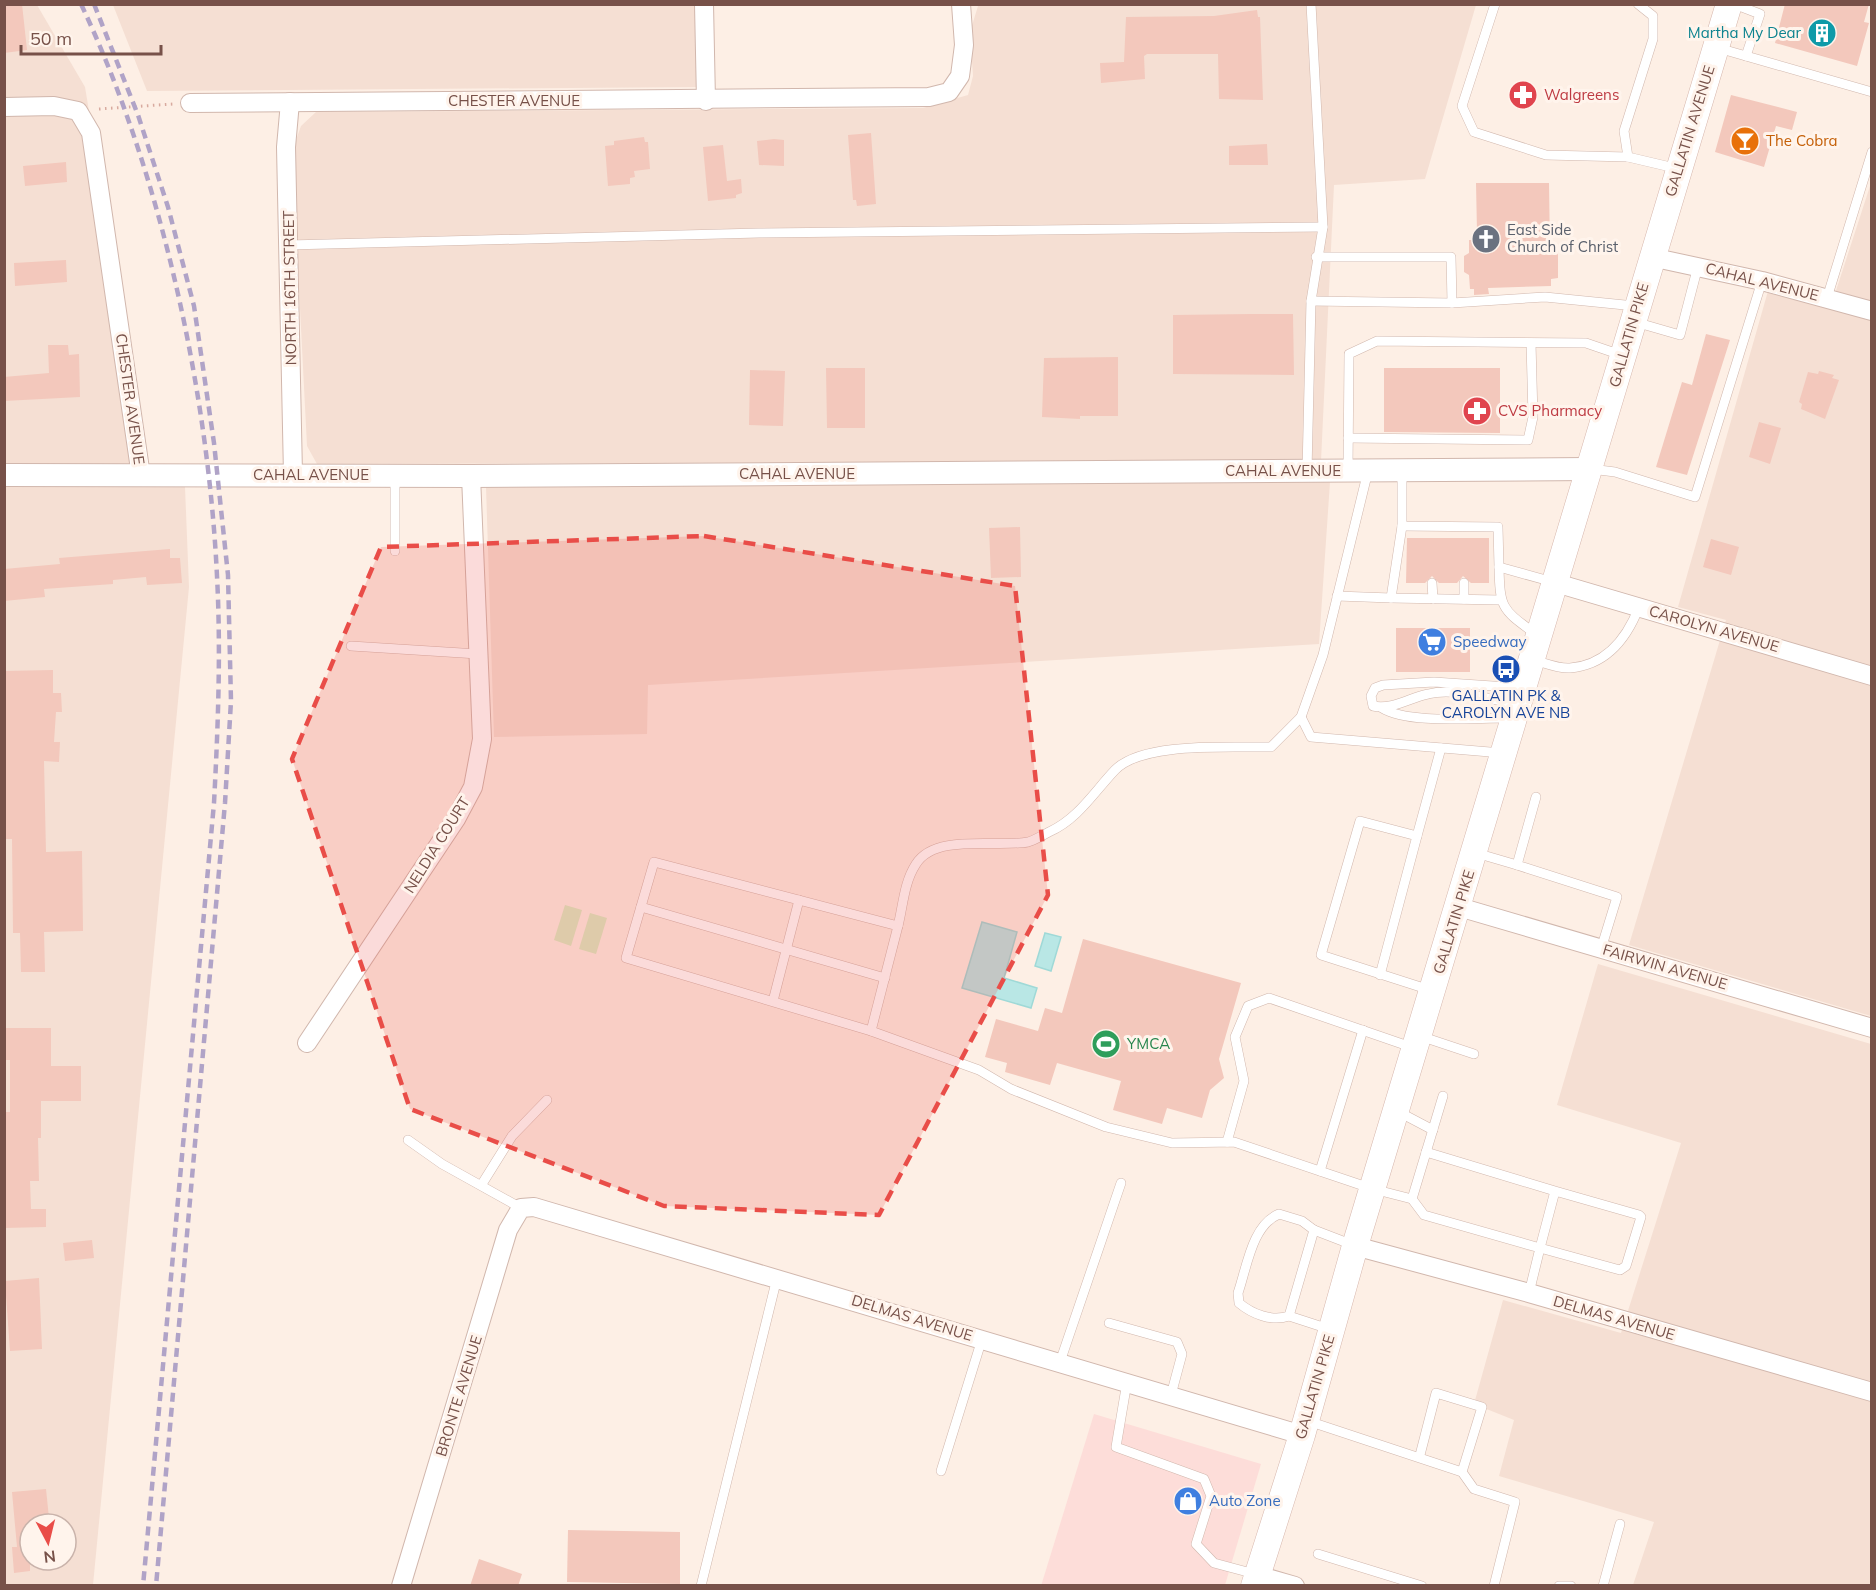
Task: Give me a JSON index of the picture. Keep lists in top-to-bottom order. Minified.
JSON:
{"streets":{"main road":["GALLATIN AVENUE","GALLATIN PIKE"],"street":["CHESTER AVENUE","CAHAL AVENUE","NORTH 16TH STREET","CAROLYN AVENUE","NELDIA COURT","FAIRWIN AVENUE","DELMAS AVENUE","BRONTE AVENUE"]},"crossings":[["CHESTER AVENUE","CAHAL AVENUE"],["CHESTER AVENUE","NORTH 16TH STREET"],["GALLATIN AVENUE","CAHAL AVENUE"],["GALLATIN AVENUE","GALLATIN PIKE"],["CAHAL AVENUE","NORTH 16TH STREET"],["CAHAL AVENUE","GALLATIN PIKE"],["CAHAL AVENUE","NELDIA COURT"],["GALLATIN PIKE","CAROLYN AVENUE"],["GALLATIN PIKE","FAIRWIN AVENUE"],["GALLATIN PIKE","DELMAS AVENUE"],["DELMAS AVENUE","BRONTE AVENUE"]],"places":{"building":["Martha My Dear"],"pharmacy":["Walgreens","CVS Pharmacy"],"bar":["The Cobra"],"church":["East Side Church of Christ"],"supermarket":["Speedway"],"bus stop":["GALLATIN PK & CAROLYN AVE NB"],"sports":["YMCA"],"shop":["Auto Zone"]},"scale_bar":"50 m","north":"bottom"}
